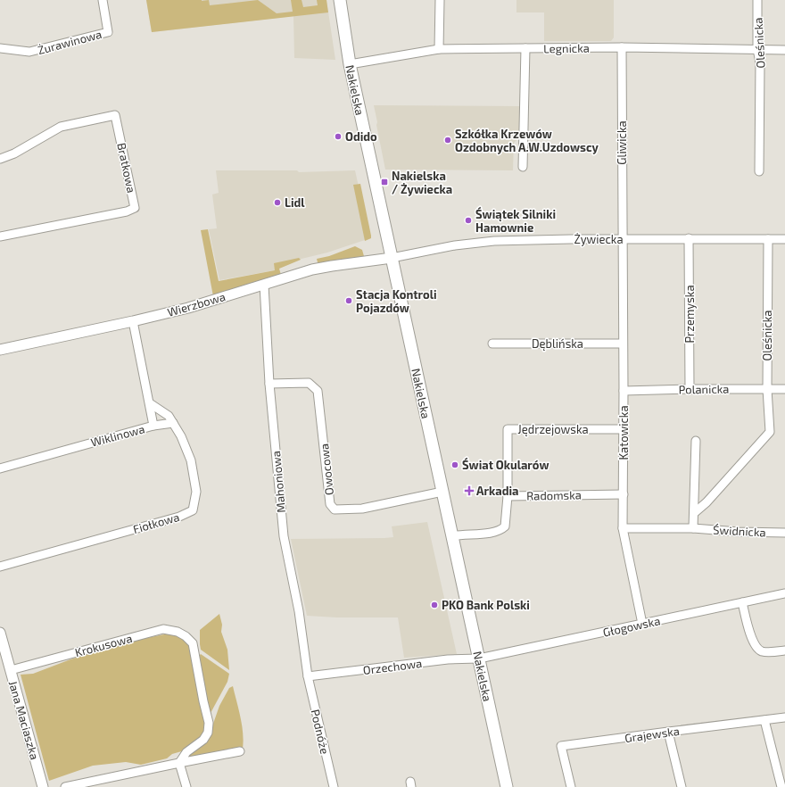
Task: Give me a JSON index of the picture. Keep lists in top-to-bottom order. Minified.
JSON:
{"streets":{"main road":["Nakielska"],"street":["Żurawinowa","Oleśnicka","Legnicka","Gliwicka","Bratkowa","Żywiecka","Wierzbowa","Przemyska","Dęblińska","Polanicka","Jędrzejowska","Katowicka","Wiklinowa","Owocowa","Mahoniowa","Radomska","Fiołkowa","Świdnicka","Głogowska","Krokusowa","Orzechowa","Jana Maciaszka","Podnóże","Grajewska"]},"crossings":[["Oleśnicka","Legnicka"],["Oleśnicka","Żywiecka"],["Oleśnicka","Polanicka"],["Legnicka","Nakielska"],["Legnicka","Gliwicka"],["Nakielska","Żywiecka"],["Nakielska","Wierzbowa"],["Nakielska","Owocowa"],["Nakielska","Głogowska"],["Nakielska","Orzechowa"],["Gliwicka","Żywiecka"],["Gliwicka","Katowicka"],["Żywiecka","Wierzbowa"],["Żywiecka","Przemyska"],["Żywiecka","Katowicka"],["Wierzbowa","Wiklinowa"],["Wierzbowa","Mahoniowa"],["Przemyska","Polanicka"],["Dęblińska","Katowicka"],["Polanicka","Katowicka"],["Jędrzejowska","Katowicka"],["Jędrzejowska","Radomska"],["Katowicka","Radomska"],["Katowicka","Świdnicka"],["Katowicka","Głogowska"],["Wiklinowa","Fiołkowa"],["Owocowa","Mahoniowa"],["Mahoniowa","Orzechowa"],["Mahoniowa","Podnóże"],["Głogowska","Orzechowa"],["Krokusowa","Jana Maciaszka"],["Orzechowa","Podnóże"]],"places":{"other":["Odido","Szkółka Krzewów Ozdobnych A.W.Uzdowscy","Lidl","Świątek Silniki Hamownie","Stacja Kontroli Pojazdów","Świat Okularów","PKO Bank Polski"],"transit":["Nakielska / Żywiecka"],"health":["Arkadia"]}}
